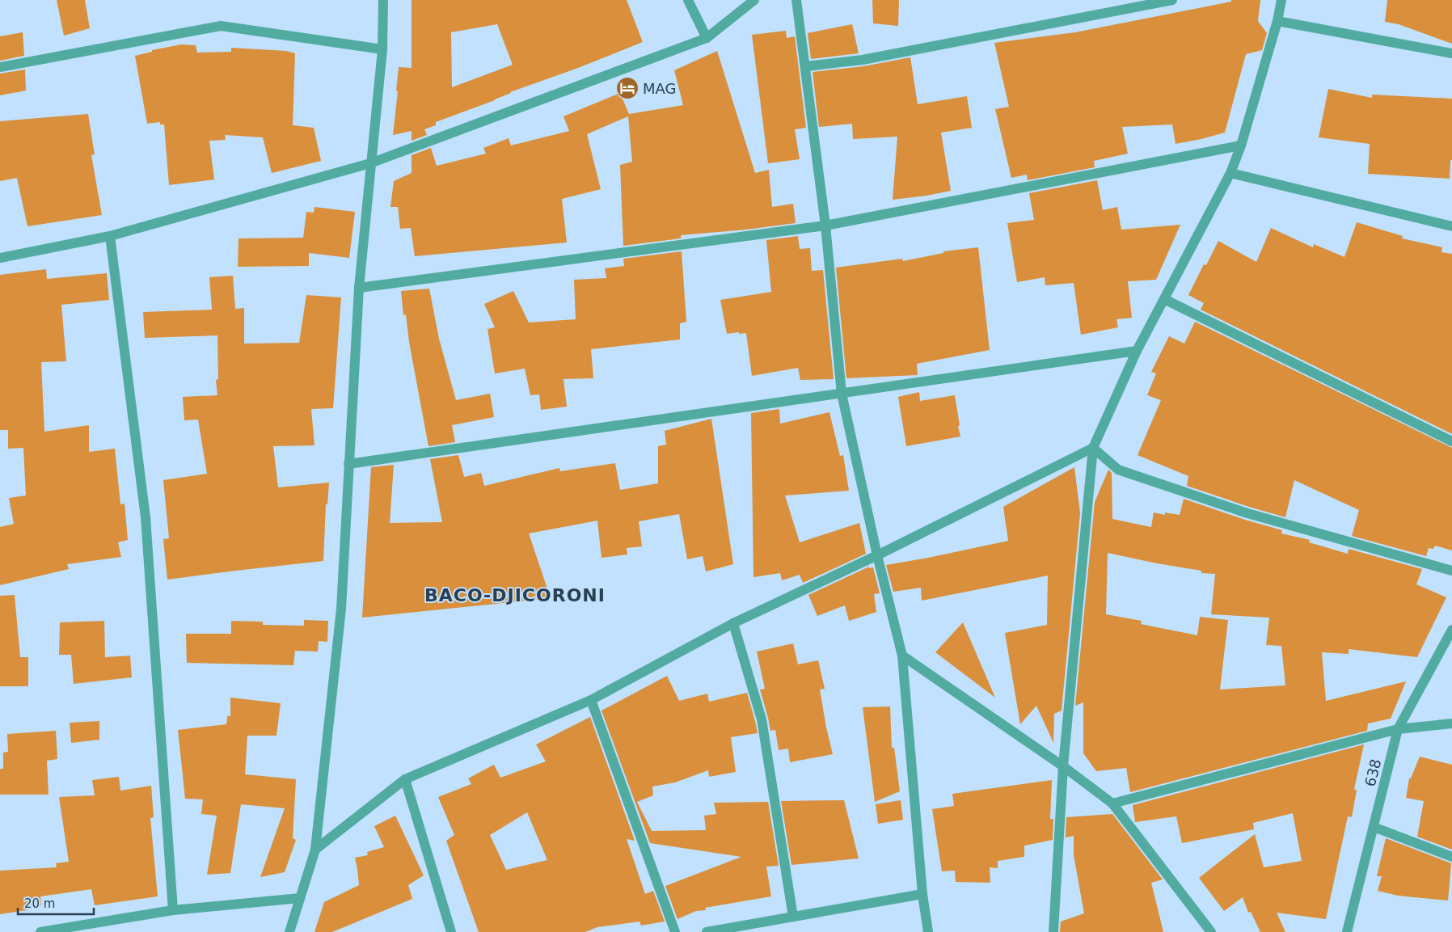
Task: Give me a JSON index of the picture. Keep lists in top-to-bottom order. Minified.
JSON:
{"streets":{"street":["638"]},"districts":["BACO-DJICORONI"],"places":{"hotel":["MAG"]},"scale_bar":"20 m"}
